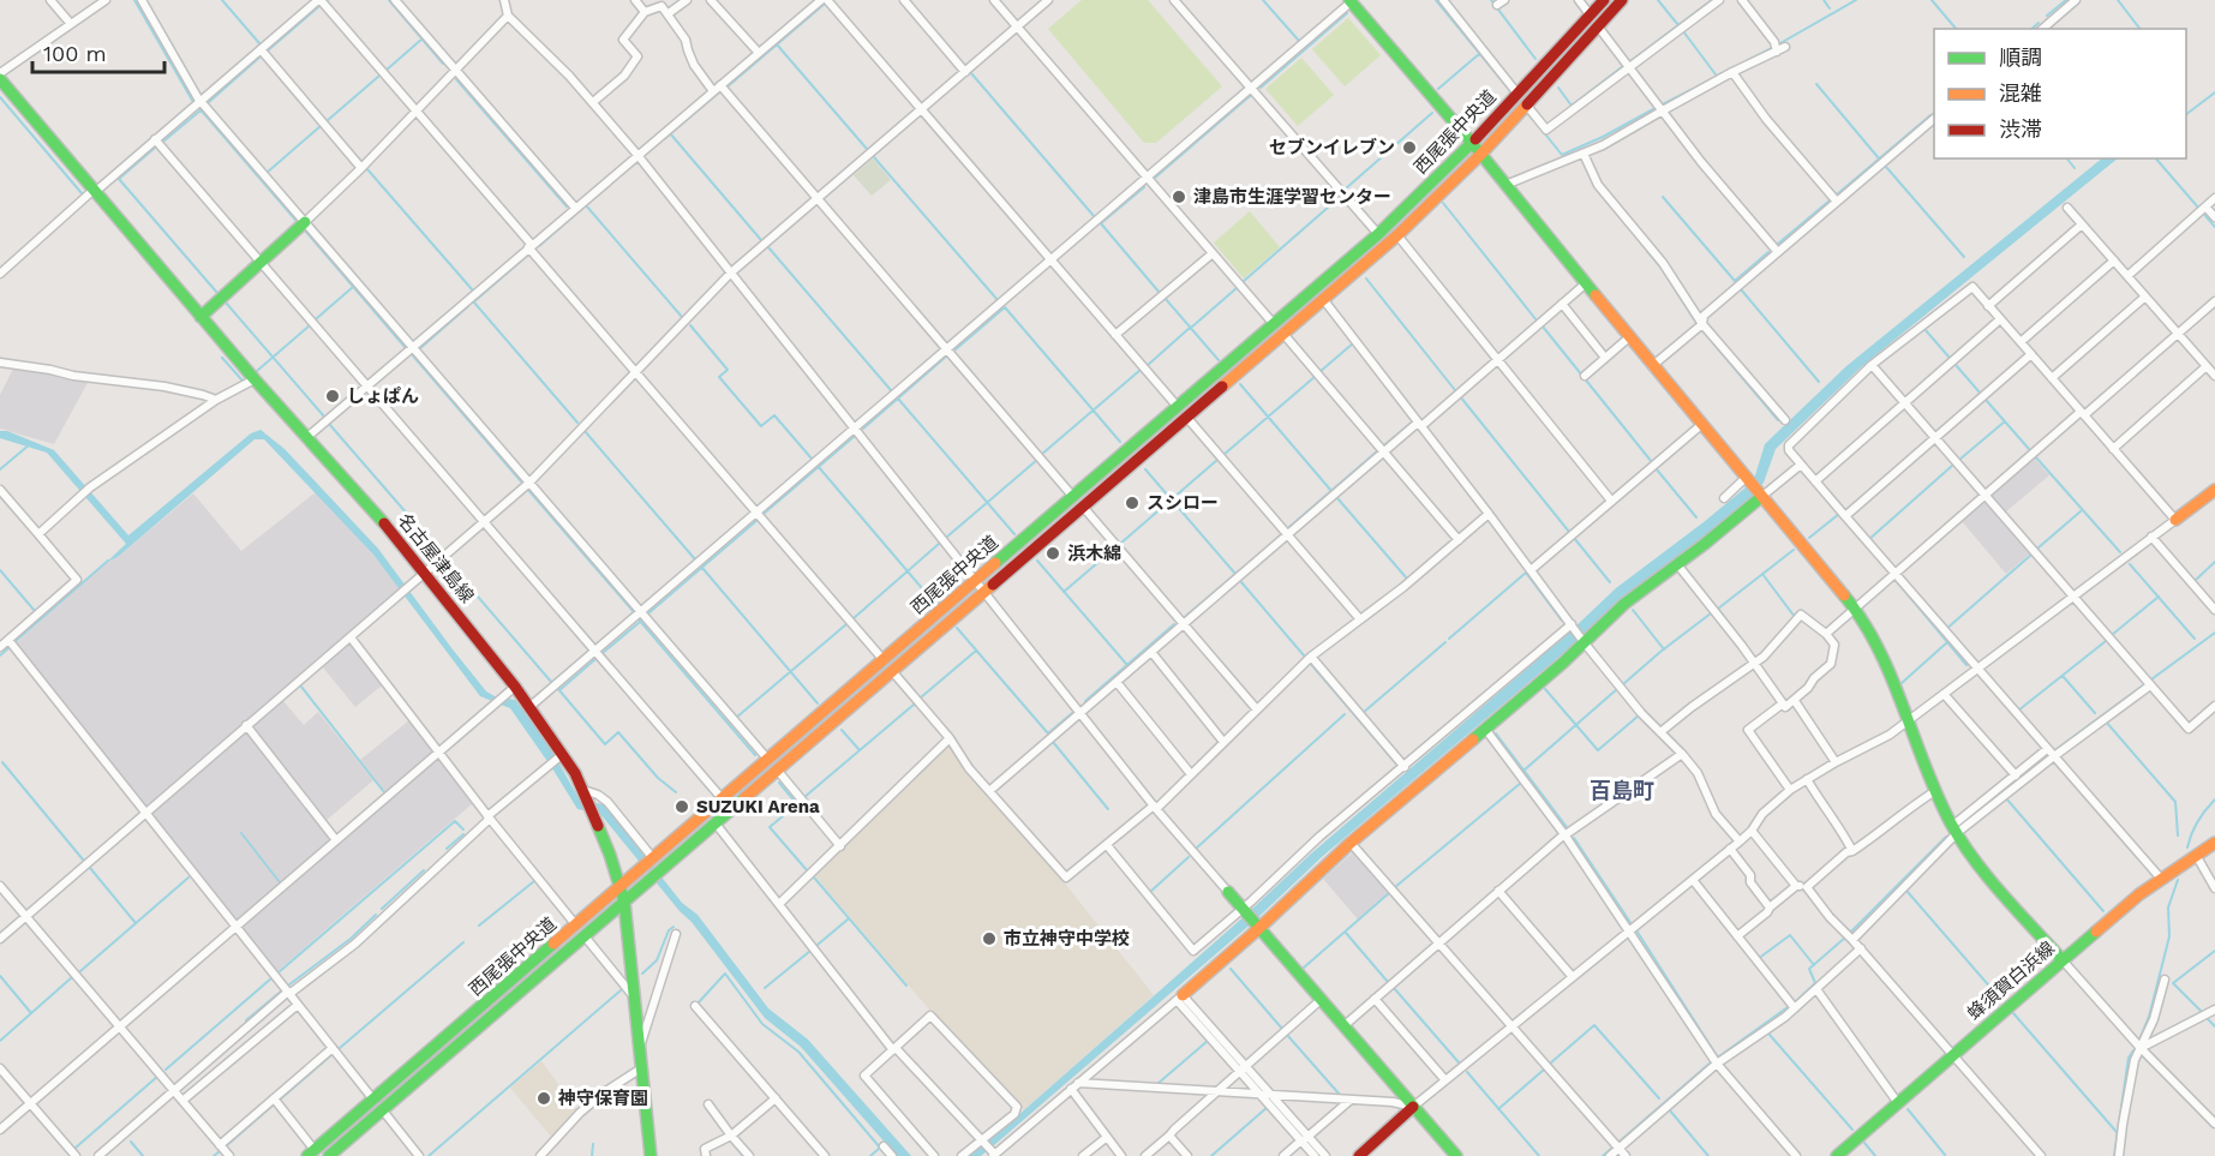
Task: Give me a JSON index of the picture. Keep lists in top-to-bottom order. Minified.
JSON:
{"streets":{"main road":["西尾張中央道","名古屋津島線","蜂須賀白浜線"]},"crossings":[["西尾張中央道","名古屋津島線"]],"districts":["百島町"],"places":["セブンイレブン","津島市生涯学習センター","しょぱん","スシロー","浜木綿","SUZUKI Arena","市立神守中学校","神守保育園"],"legend":["順調","混雑","渋滞"],"scale_bar":"100 m"}
